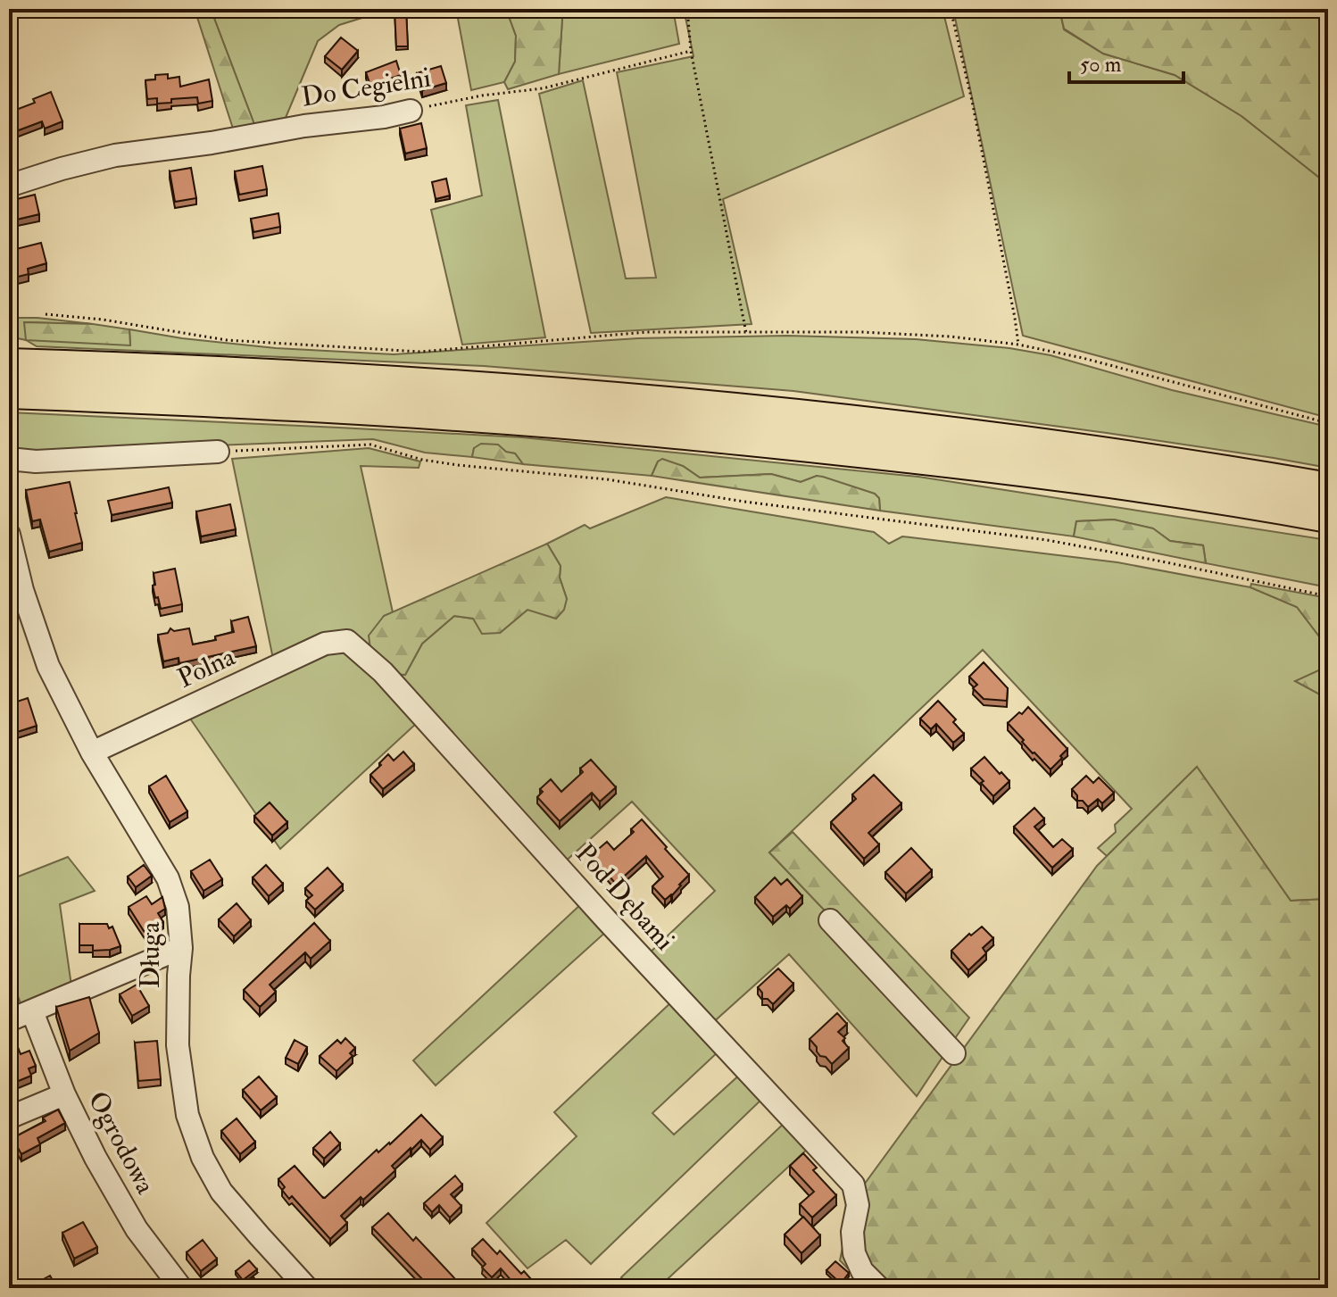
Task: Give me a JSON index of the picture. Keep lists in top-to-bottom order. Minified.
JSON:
{"streets":{"street":["Do Cegielni","Polna","Pod Dębami","Długa","Ogrodowa"]},"crossings":[["Polna","Pod Dębami"],["Polna","Długa"]],"scale_bar":"50 m"}
